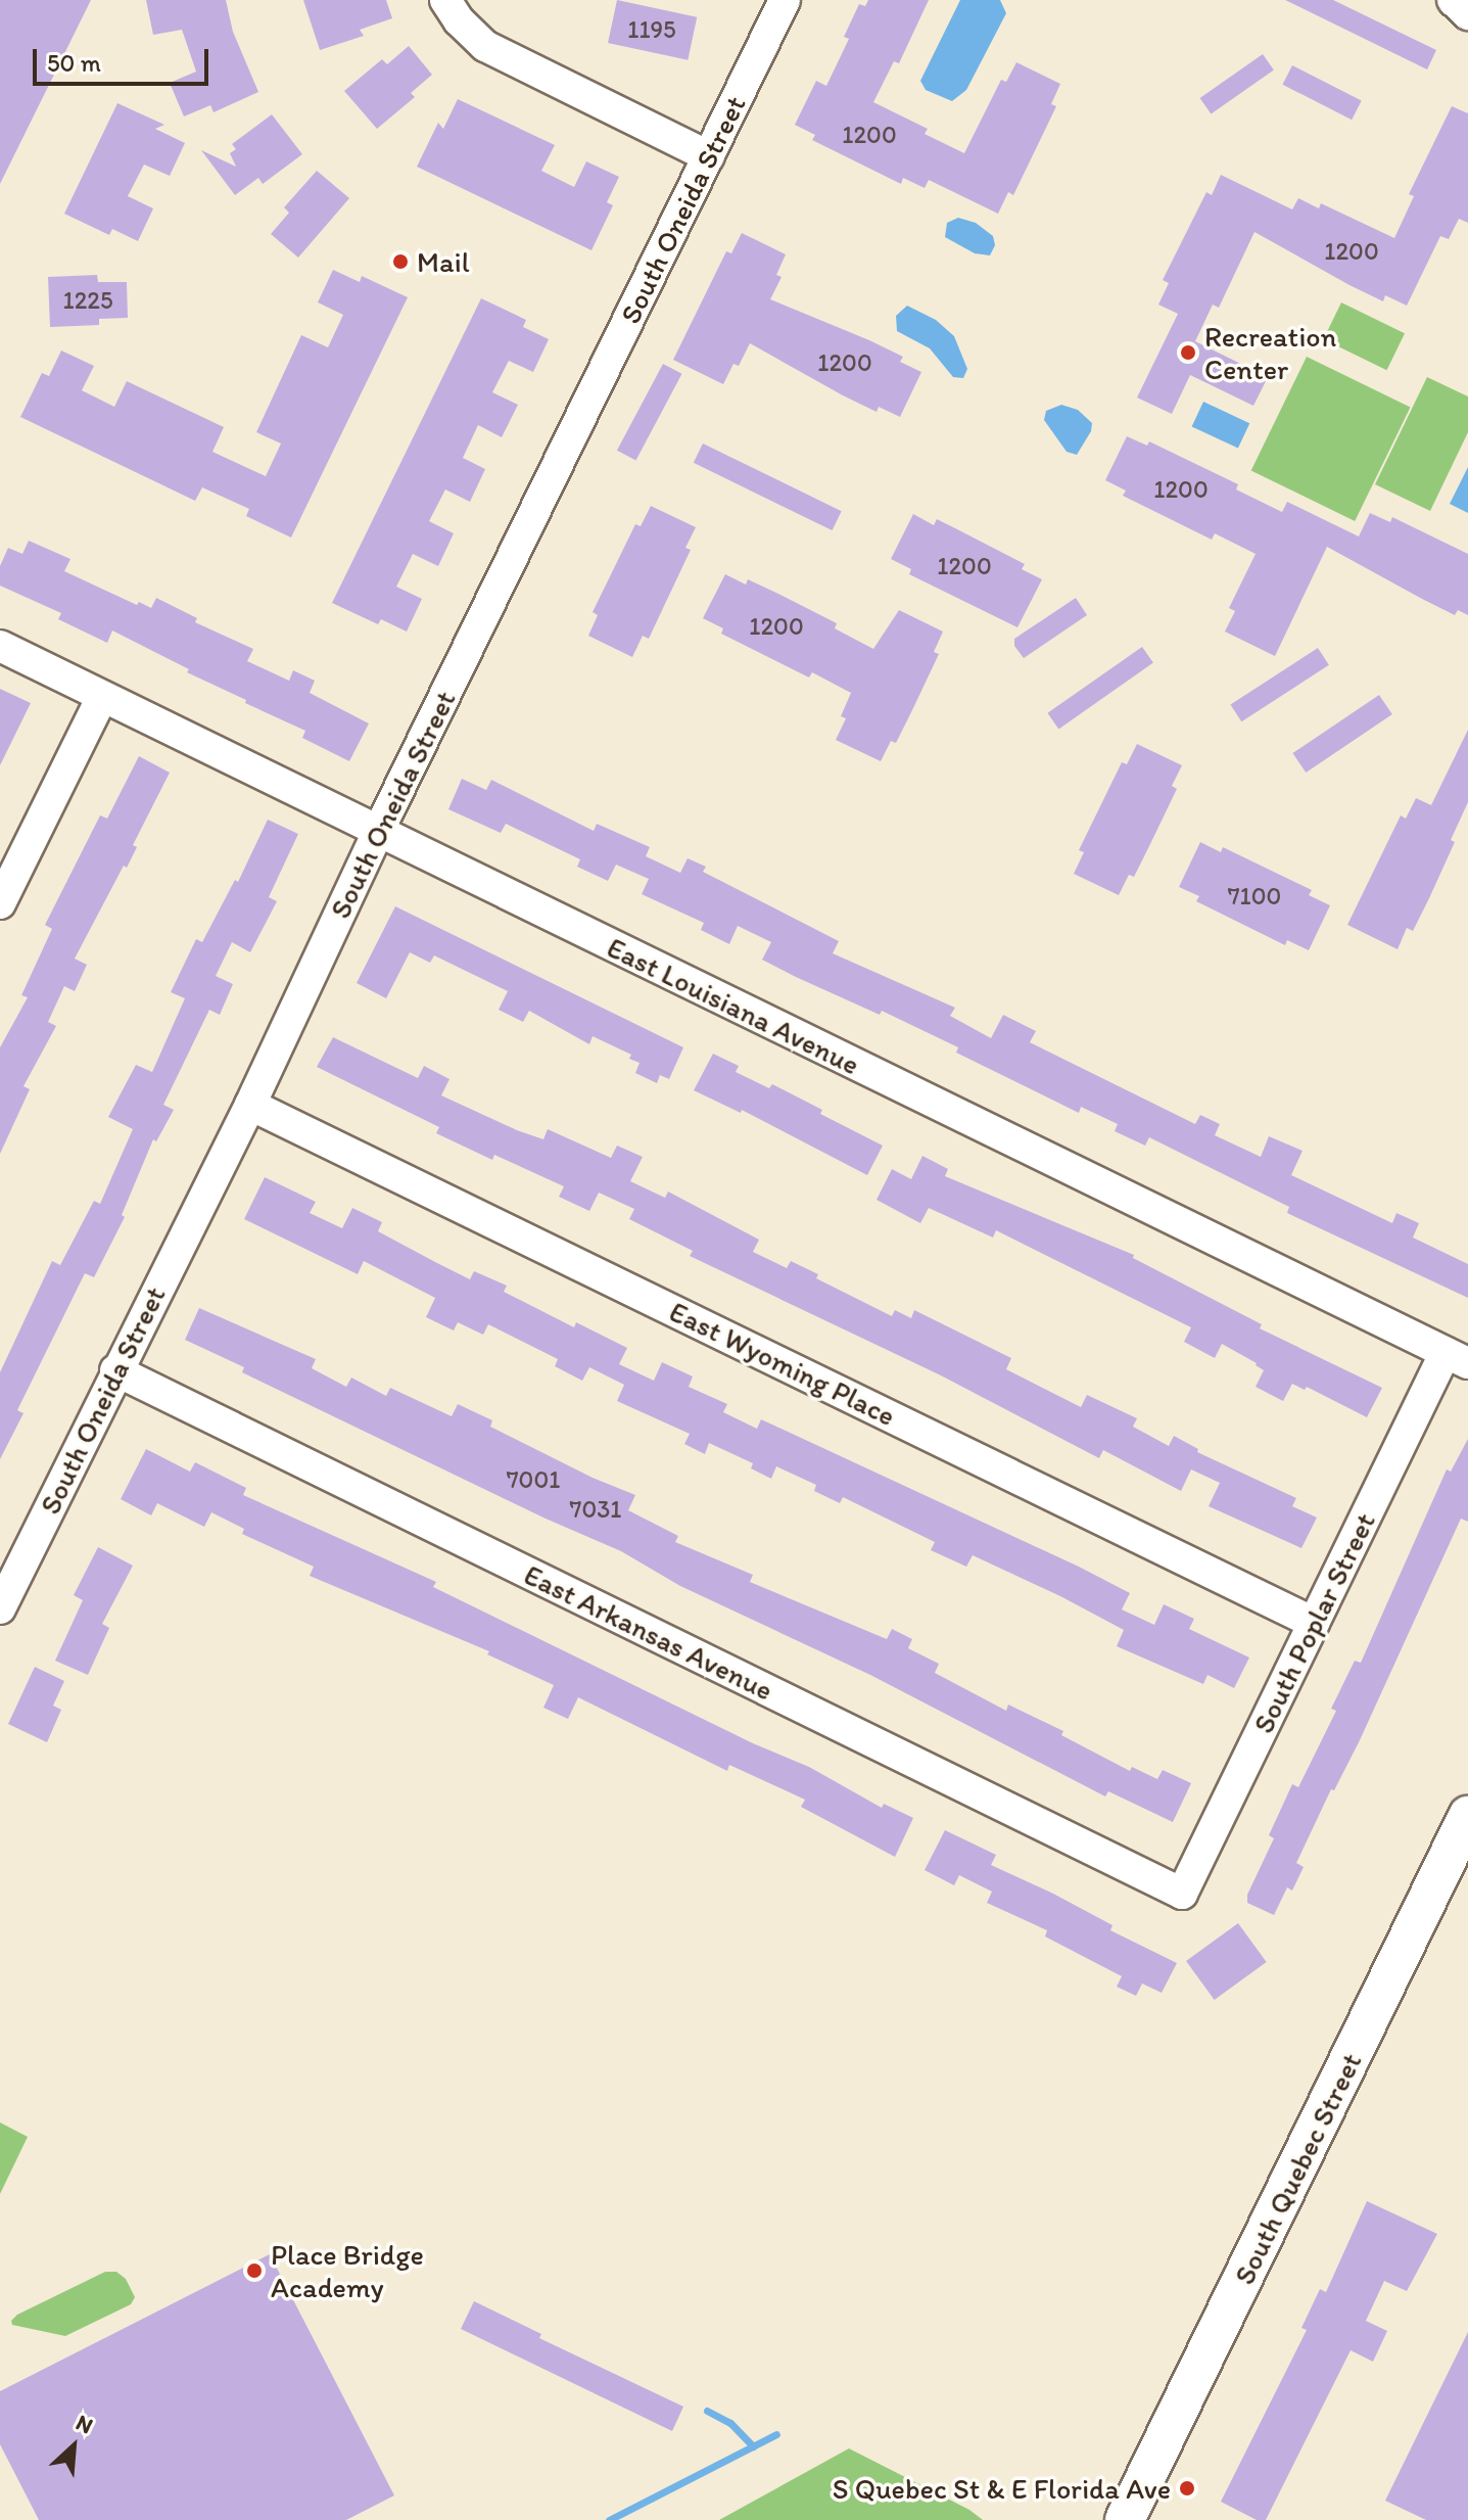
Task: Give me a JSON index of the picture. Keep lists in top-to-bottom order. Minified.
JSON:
{"streets":{"main road":["South Quebec Street"],"street":["South Oneida Street","East Louisiana Avenue","East Wyoming Place","South Poplar Street","East Arkansas Avenue"]},"crossings":[["South Oneida Street","East Louisiana Avenue"],["South Oneida Street","East Wyoming Place"],["South Oneida Street","East Arkansas Avenue"],["East Louisiana Avenue","South Poplar Street"],["East Wyoming Place","South Poplar Street"],["South Poplar Street","East Arkansas Avenue"]],"places":["Mail","Recreation Center","Place Bridge Academy","S Quebec St & E Florida Ave"],"house_numbers":["1195","1200","1200","1225","1200","1200","1200","1200","7100","7001","7031"],"scale_bar":"50 m","north":"top right"}
